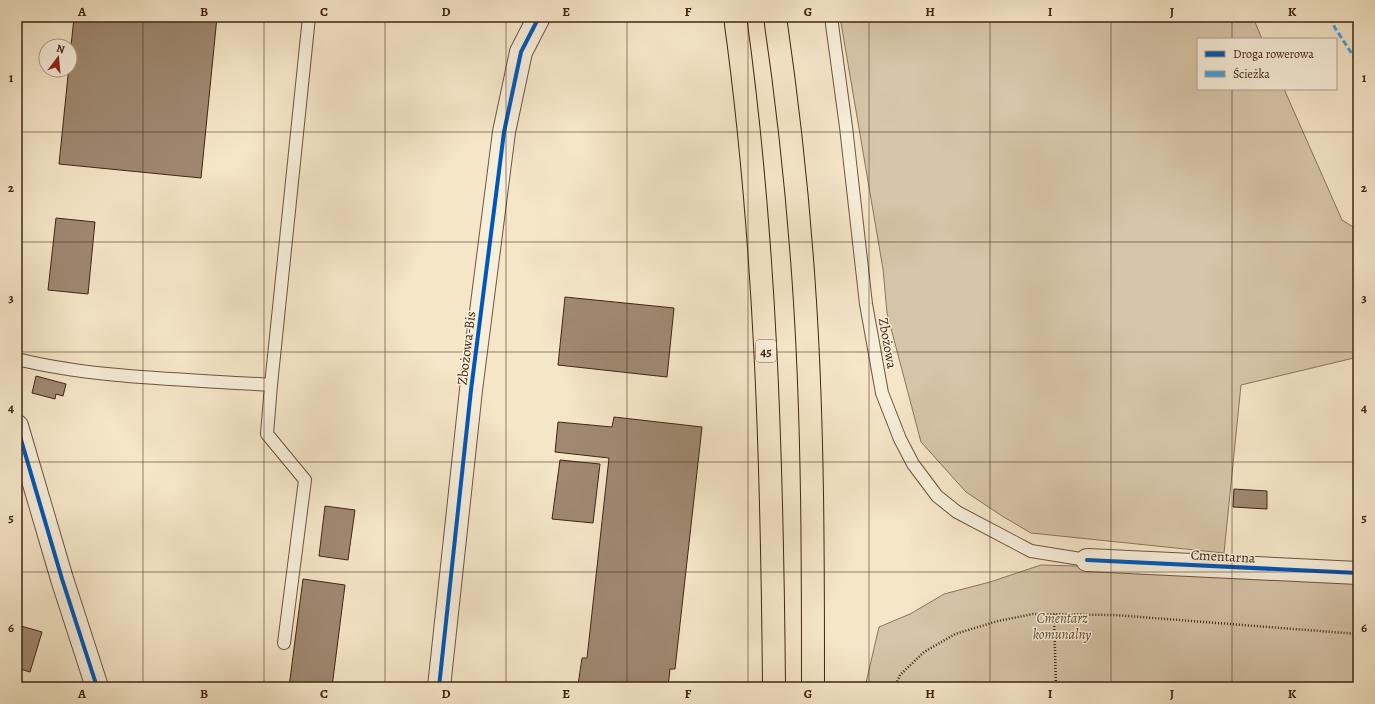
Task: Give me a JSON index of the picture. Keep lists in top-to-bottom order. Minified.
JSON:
{"streets":{"main road":["45"],"street":["Zbożowa-Bis","Cmentarna"],"lane":["Zbożowa"]},"crossings":[["Zbożowa","Cmentarna"]],"parks":["Cmentarz komunalny"],"legend":["Droga rowerowa","Ścieżka"],"north":"top","grid":{"columns":["A","B","C","D","E","F","G","H","I","J","K"],"rows":["1","2","3","4","5","6"]}}
